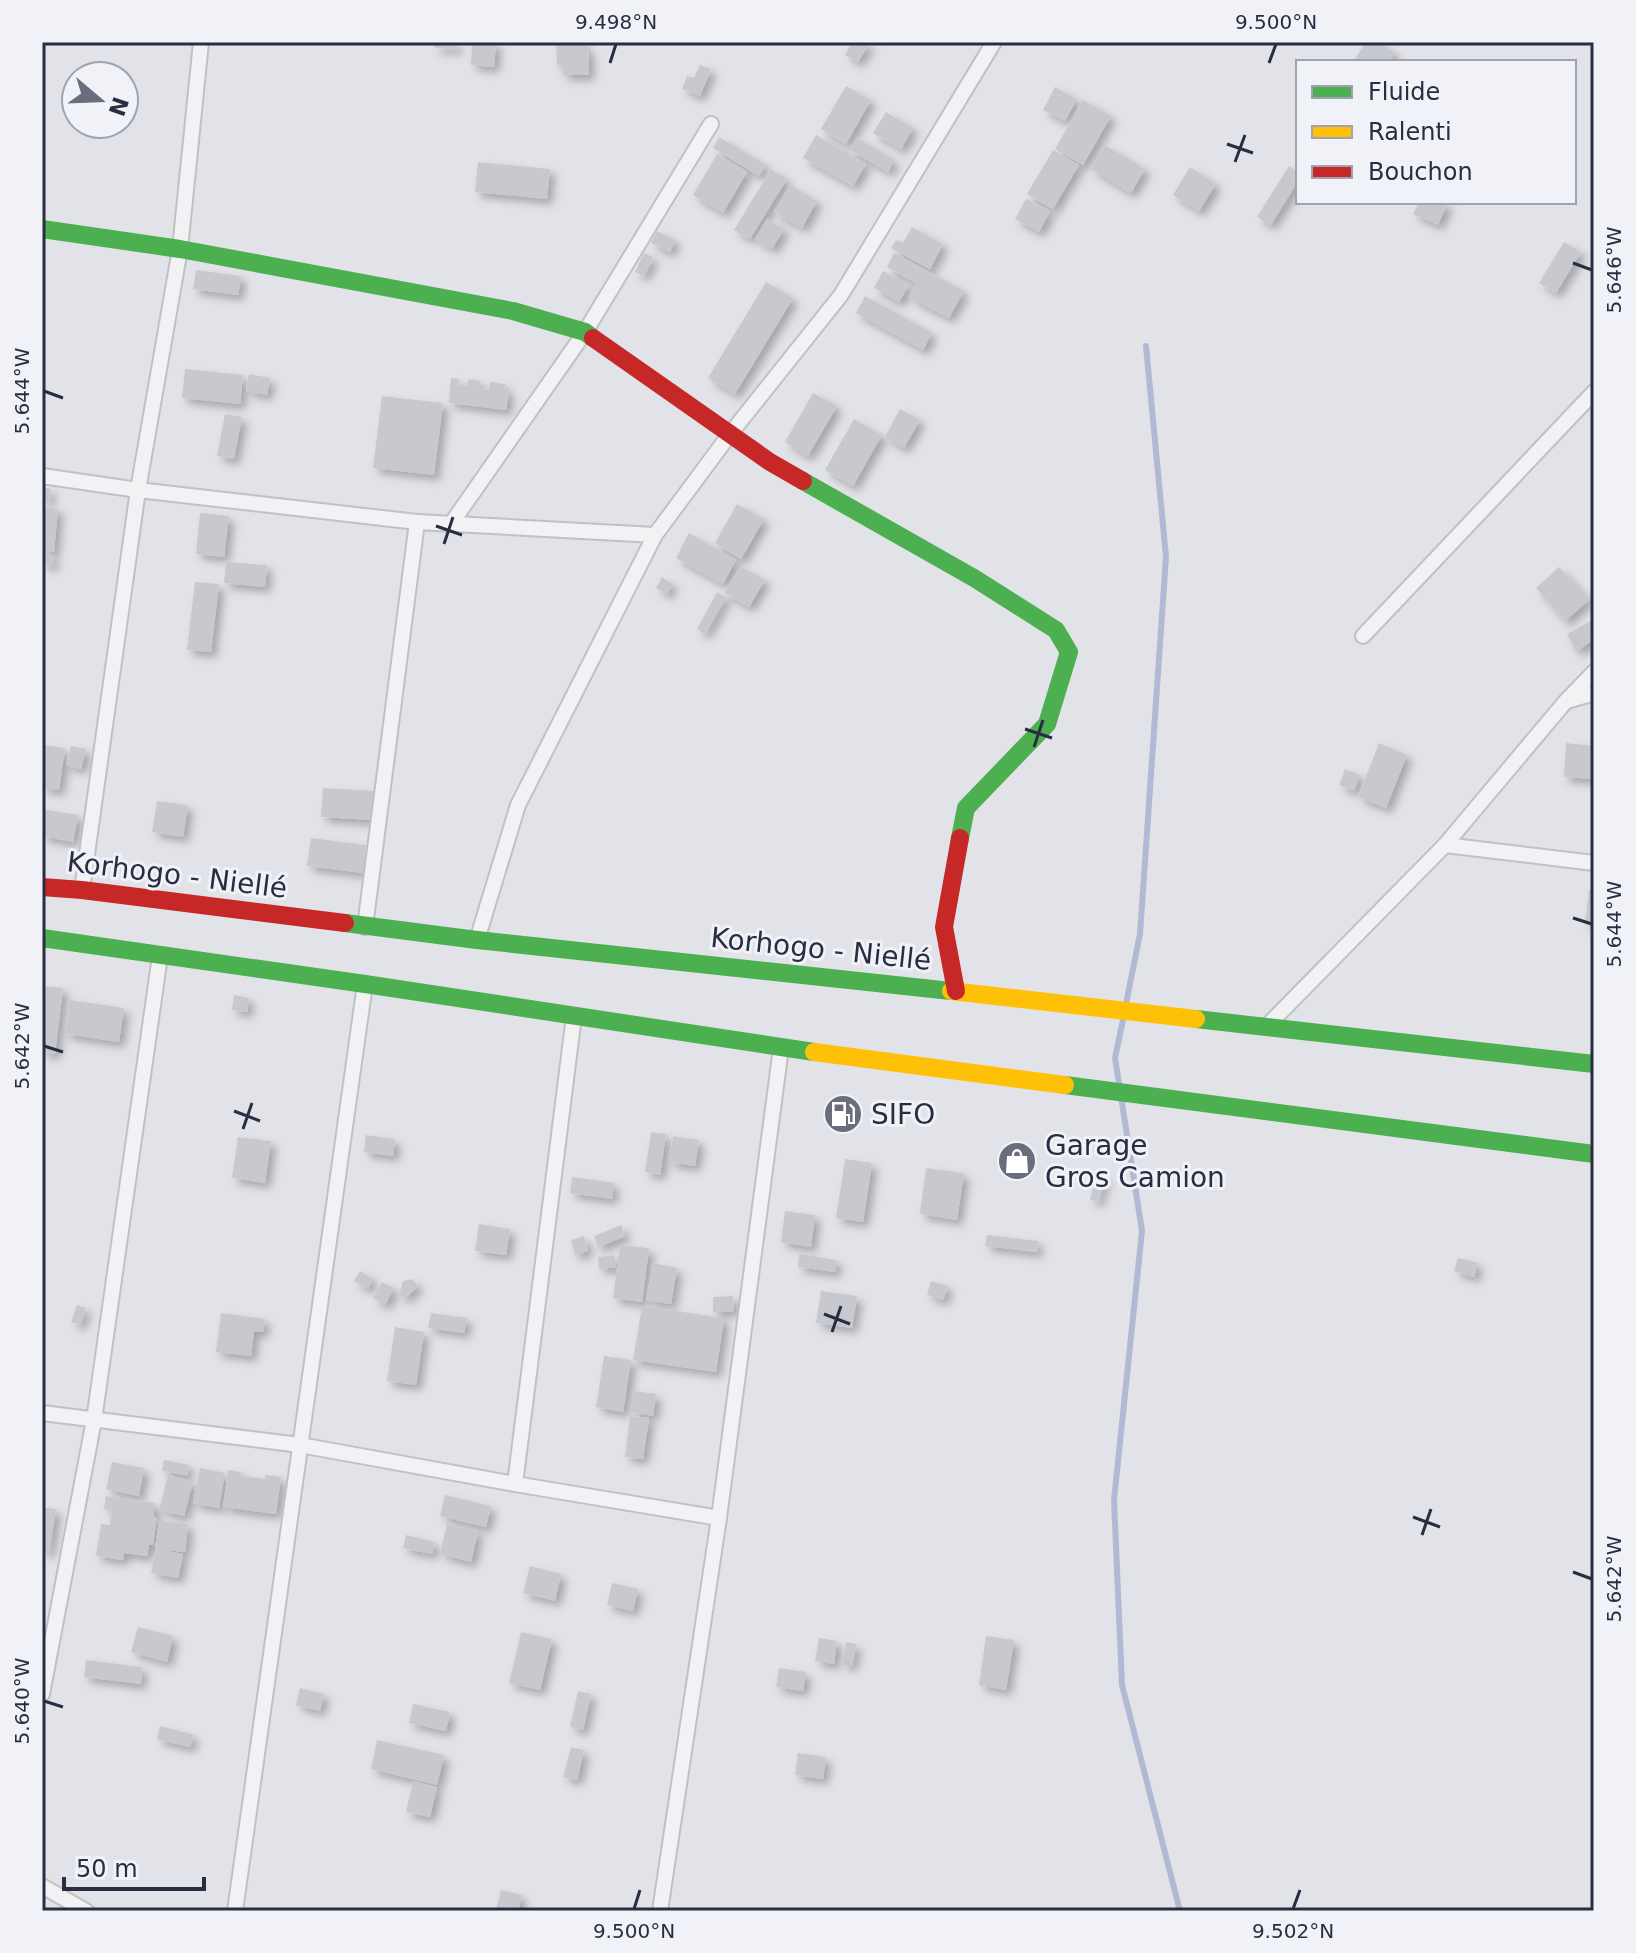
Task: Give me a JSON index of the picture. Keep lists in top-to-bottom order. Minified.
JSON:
{"streets":{"street":["Korhogo - Niellé"]},"places":{"fuel station":["SIFO"],"shop":["Garage Gros Camion"]},"legend":["Fluide","Ralenti","Bouchon"],"scale_bar":"50 m","north":"right","coordinates":["9.498°N","9.500°N","5.646°W","5.644°W","5.642°W","5.640°W","9.502°N"]}
